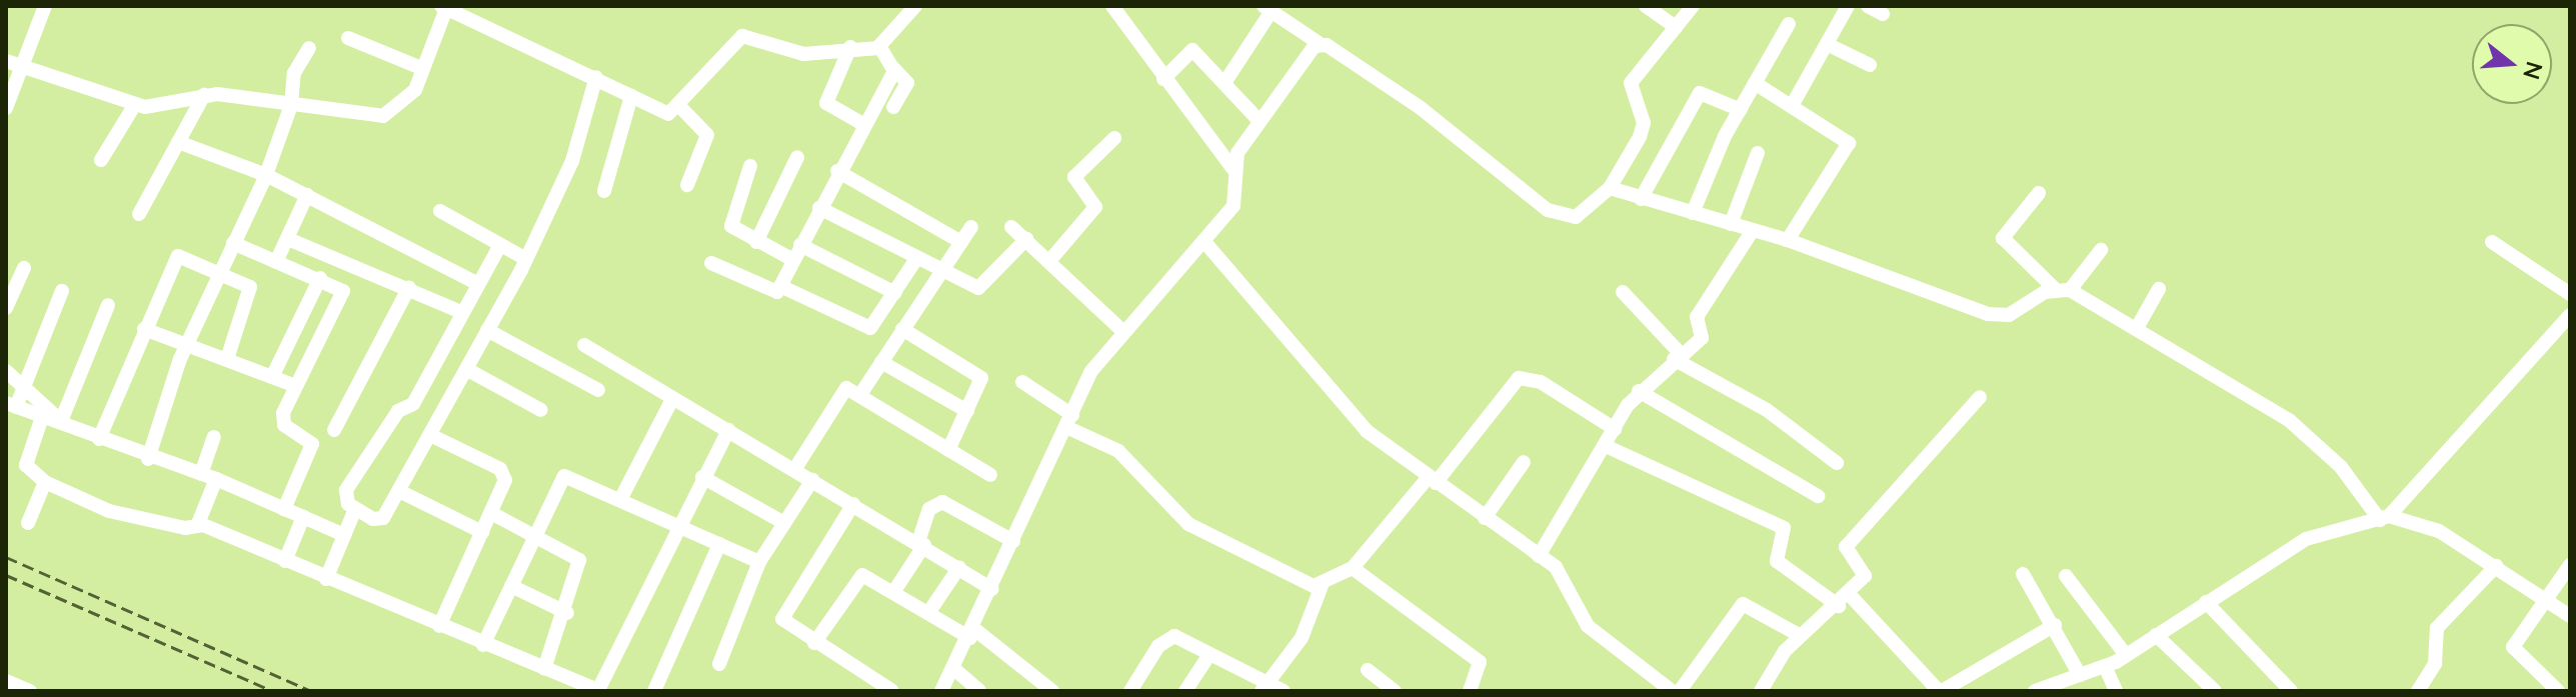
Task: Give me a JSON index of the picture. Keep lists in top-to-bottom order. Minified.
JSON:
{"north":"right"}
